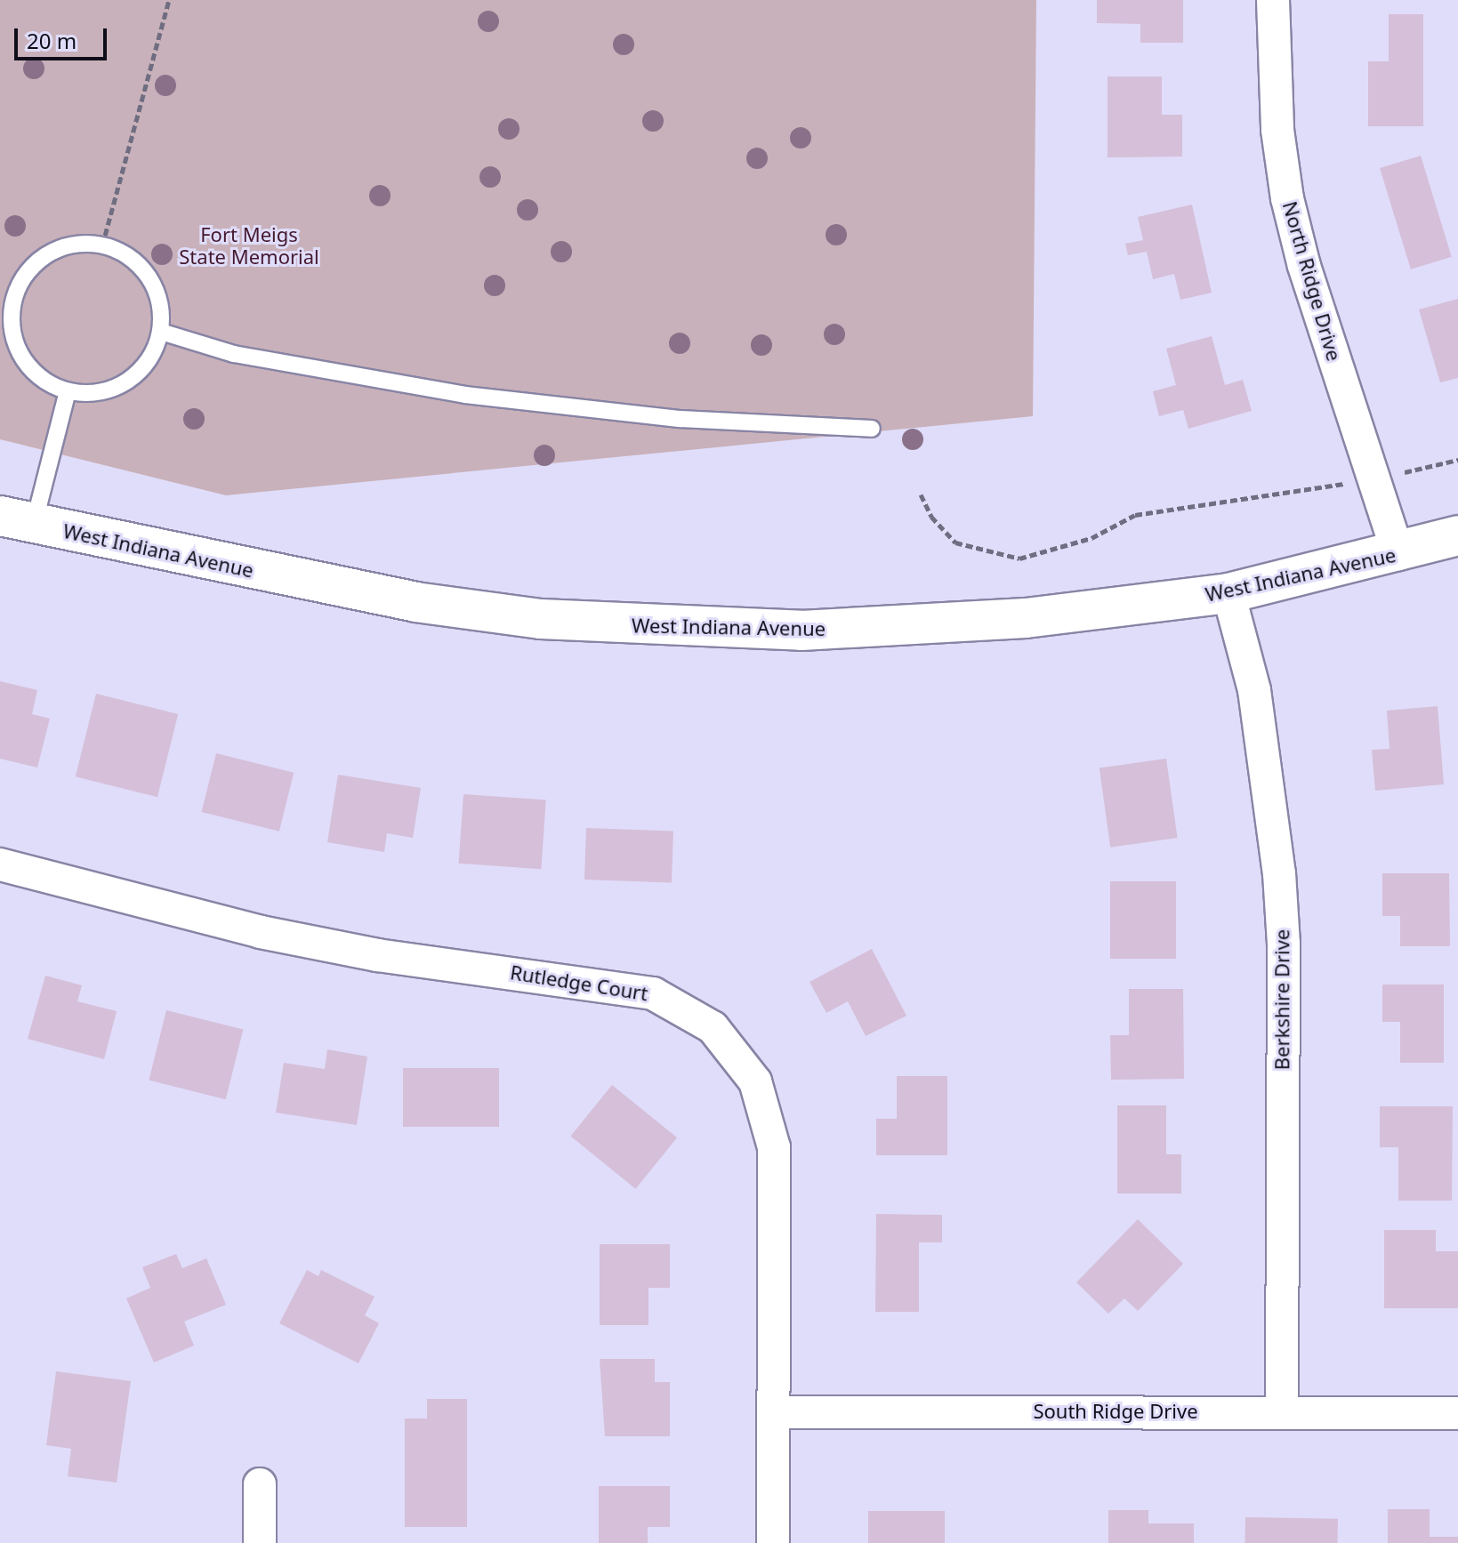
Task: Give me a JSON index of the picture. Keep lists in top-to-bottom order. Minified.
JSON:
{"streets":{"main road":["West Indiana Avenue"],"street":["North Ridge Drive","Rutledge Court","Berkshire Drive","South Ridge Drive"]},"crossings":[["North Ridge Drive","West Indiana Avenue"],["West Indiana Avenue","Berkshire Drive"],["Rutledge Court","South Ridge Drive"],["Berkshire Drive","South Ridge Drive"]],"parks":["Fort Meigs State Memorial"],"scale_bar":"20 m"}
